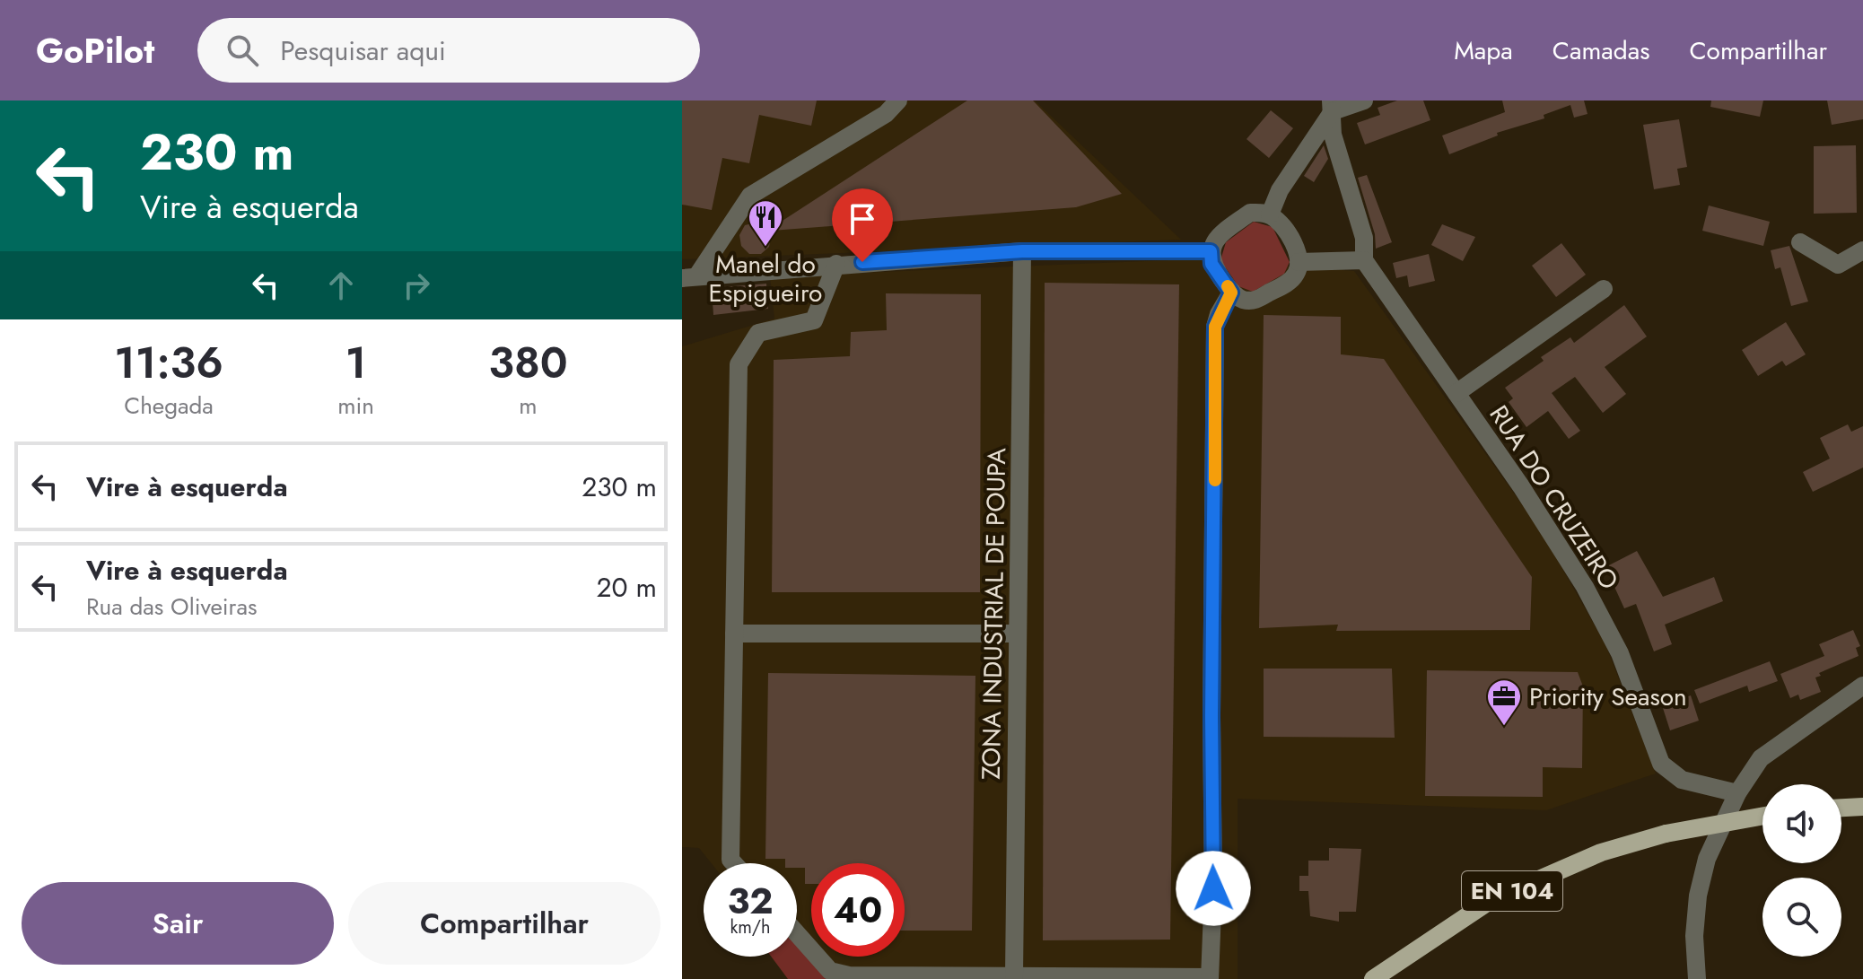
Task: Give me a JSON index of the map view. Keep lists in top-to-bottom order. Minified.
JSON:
{"streets":{"main road":["EN 104"],"street":["RUA DO CRUZEIRO","ZONA INDUSTRIAL DE POUPA"]},"places":{"restaurant":["Manel do Espigueiro"],"office":["Priority Season"]},"page":{"header":"GoPilot","search":"Pesquisar aqui","nav":["Mapa","Camadas","Compartilhar"],"turn":["230 m","Vire à esquerda"],"eta":["11:36","Chegada","1","min","380","m"],"list":[{"name":"Vire à esquerda","value":"230 m"},{"name":"Vire à esquerda","note":"Rua das Oliveiras","value":"20 m"}],"speed":"32 km/h","limit":"40","buttons":["Sair","Compartilhar"]}}
